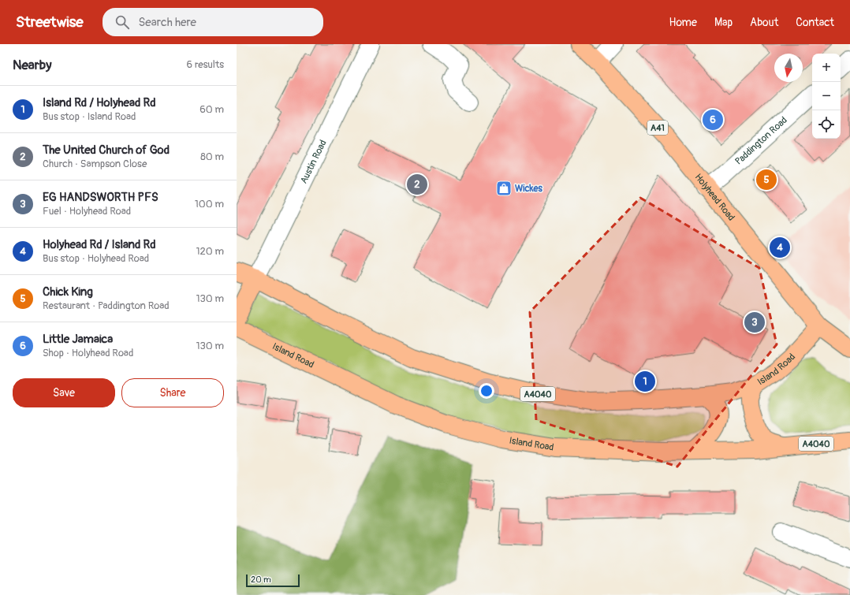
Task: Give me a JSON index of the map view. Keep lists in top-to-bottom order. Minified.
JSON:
{"streets":{"main road":["A41","Holyhead Road","Island Road","A4040"],"street":["Paddington Road","Austin Road"]},"crossings":[["Paddington Road","Holyhead Road"],["Austin Road","Island Road"],["Holyhead Road","Island Road"]],"places":{"shop":["Wickes"]},"scale_bar":"20 m","north":"bottom","page":{"header":"Streetwise","search":"Search here","nav":["Home","Map","About","Contact"],"heading":["Nearby","6 results"],"map_buttons":["+","−"],"list":[{"mark":"1","name":"Island Rd / Holyhead Rd","note":"Bus stop · Island Road","value":"60 m"},{"mark":"2","name":"The United Church of God","note":"Church · Sampson Close","value":"80 m"},{"mark":"3","name":"EG HANDSWORTH PFS","note":"Fuel · Holyhead Road","value":"100 m"},{"mark":"4","name":"Holyhead Rd / Island Rd","note":"Bus stop · Holyhead Road","value":"120 m"},{"mark":"5","name":"Chick King","note":"Restaurant · Paddington Road","value":"130 m"},{"mark":"6","name":"Little Jamaica","note":"Shop · Holyhead Road","value":"130 m"}],"pins":["6","5","2","4","3","1"],"buttons":["Save","Share"],"scale":"20 m"}}
